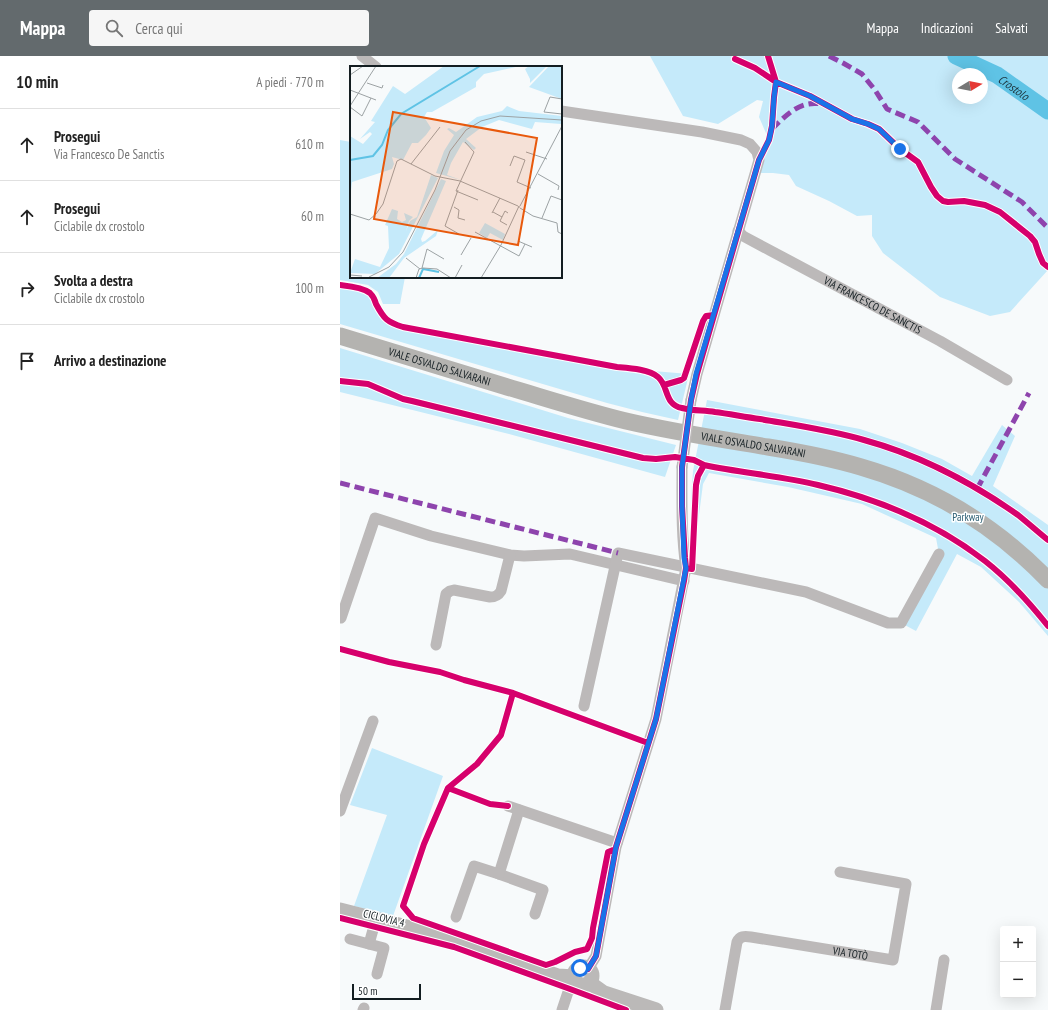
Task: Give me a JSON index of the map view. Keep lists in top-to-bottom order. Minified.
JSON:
{"streets":{"main road":["VIALE OSVALDO SALVARANI"],"street":["VIA FRANCESCO DE SANCTIS","VIA TOTÒ"],"cycle path":["CICLOVIA 4"]},"water":["Crostolo"],"parks":["Parkway"],"scale_bar":"50 m","north":"right","page":{"header":"Mappa","search":"Cerca qui","nav":["Mappa","Indicazioni","Salvati"],"heading":["10 min","A piedi · 770 m"],"list":[["Prosegui","Via Francesco De Sanctis","610 m"],["Prosegui","Ciclabile dx crostolo","60 m"],["Svolta a destra","Ciclabile dx crostolo","100 m"],"Arrivo a destinazione"],"map_buttons":["+","−"],"scale":"50 m"}}
